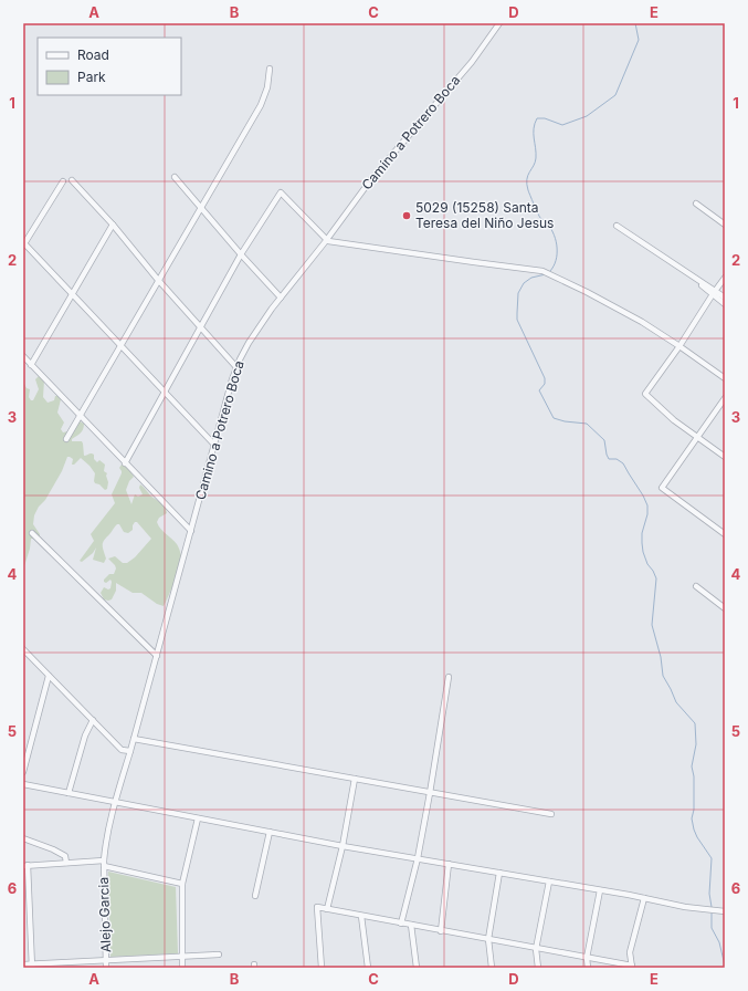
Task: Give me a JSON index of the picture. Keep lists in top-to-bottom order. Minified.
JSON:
{"streets":{"street":["Camino a Potrero Boca","Alejo Garcia"]},"crossings":[["Camino a Potrero Boca","Alejo Garcia"]],"places":["5029 (15258) Santa Teresa del Niño Jesus"],"legend":["Road","Park"],"grid":{"columns":["A","B","C","D","E"],"rows":["1","2","3","4","5","6"]}}
